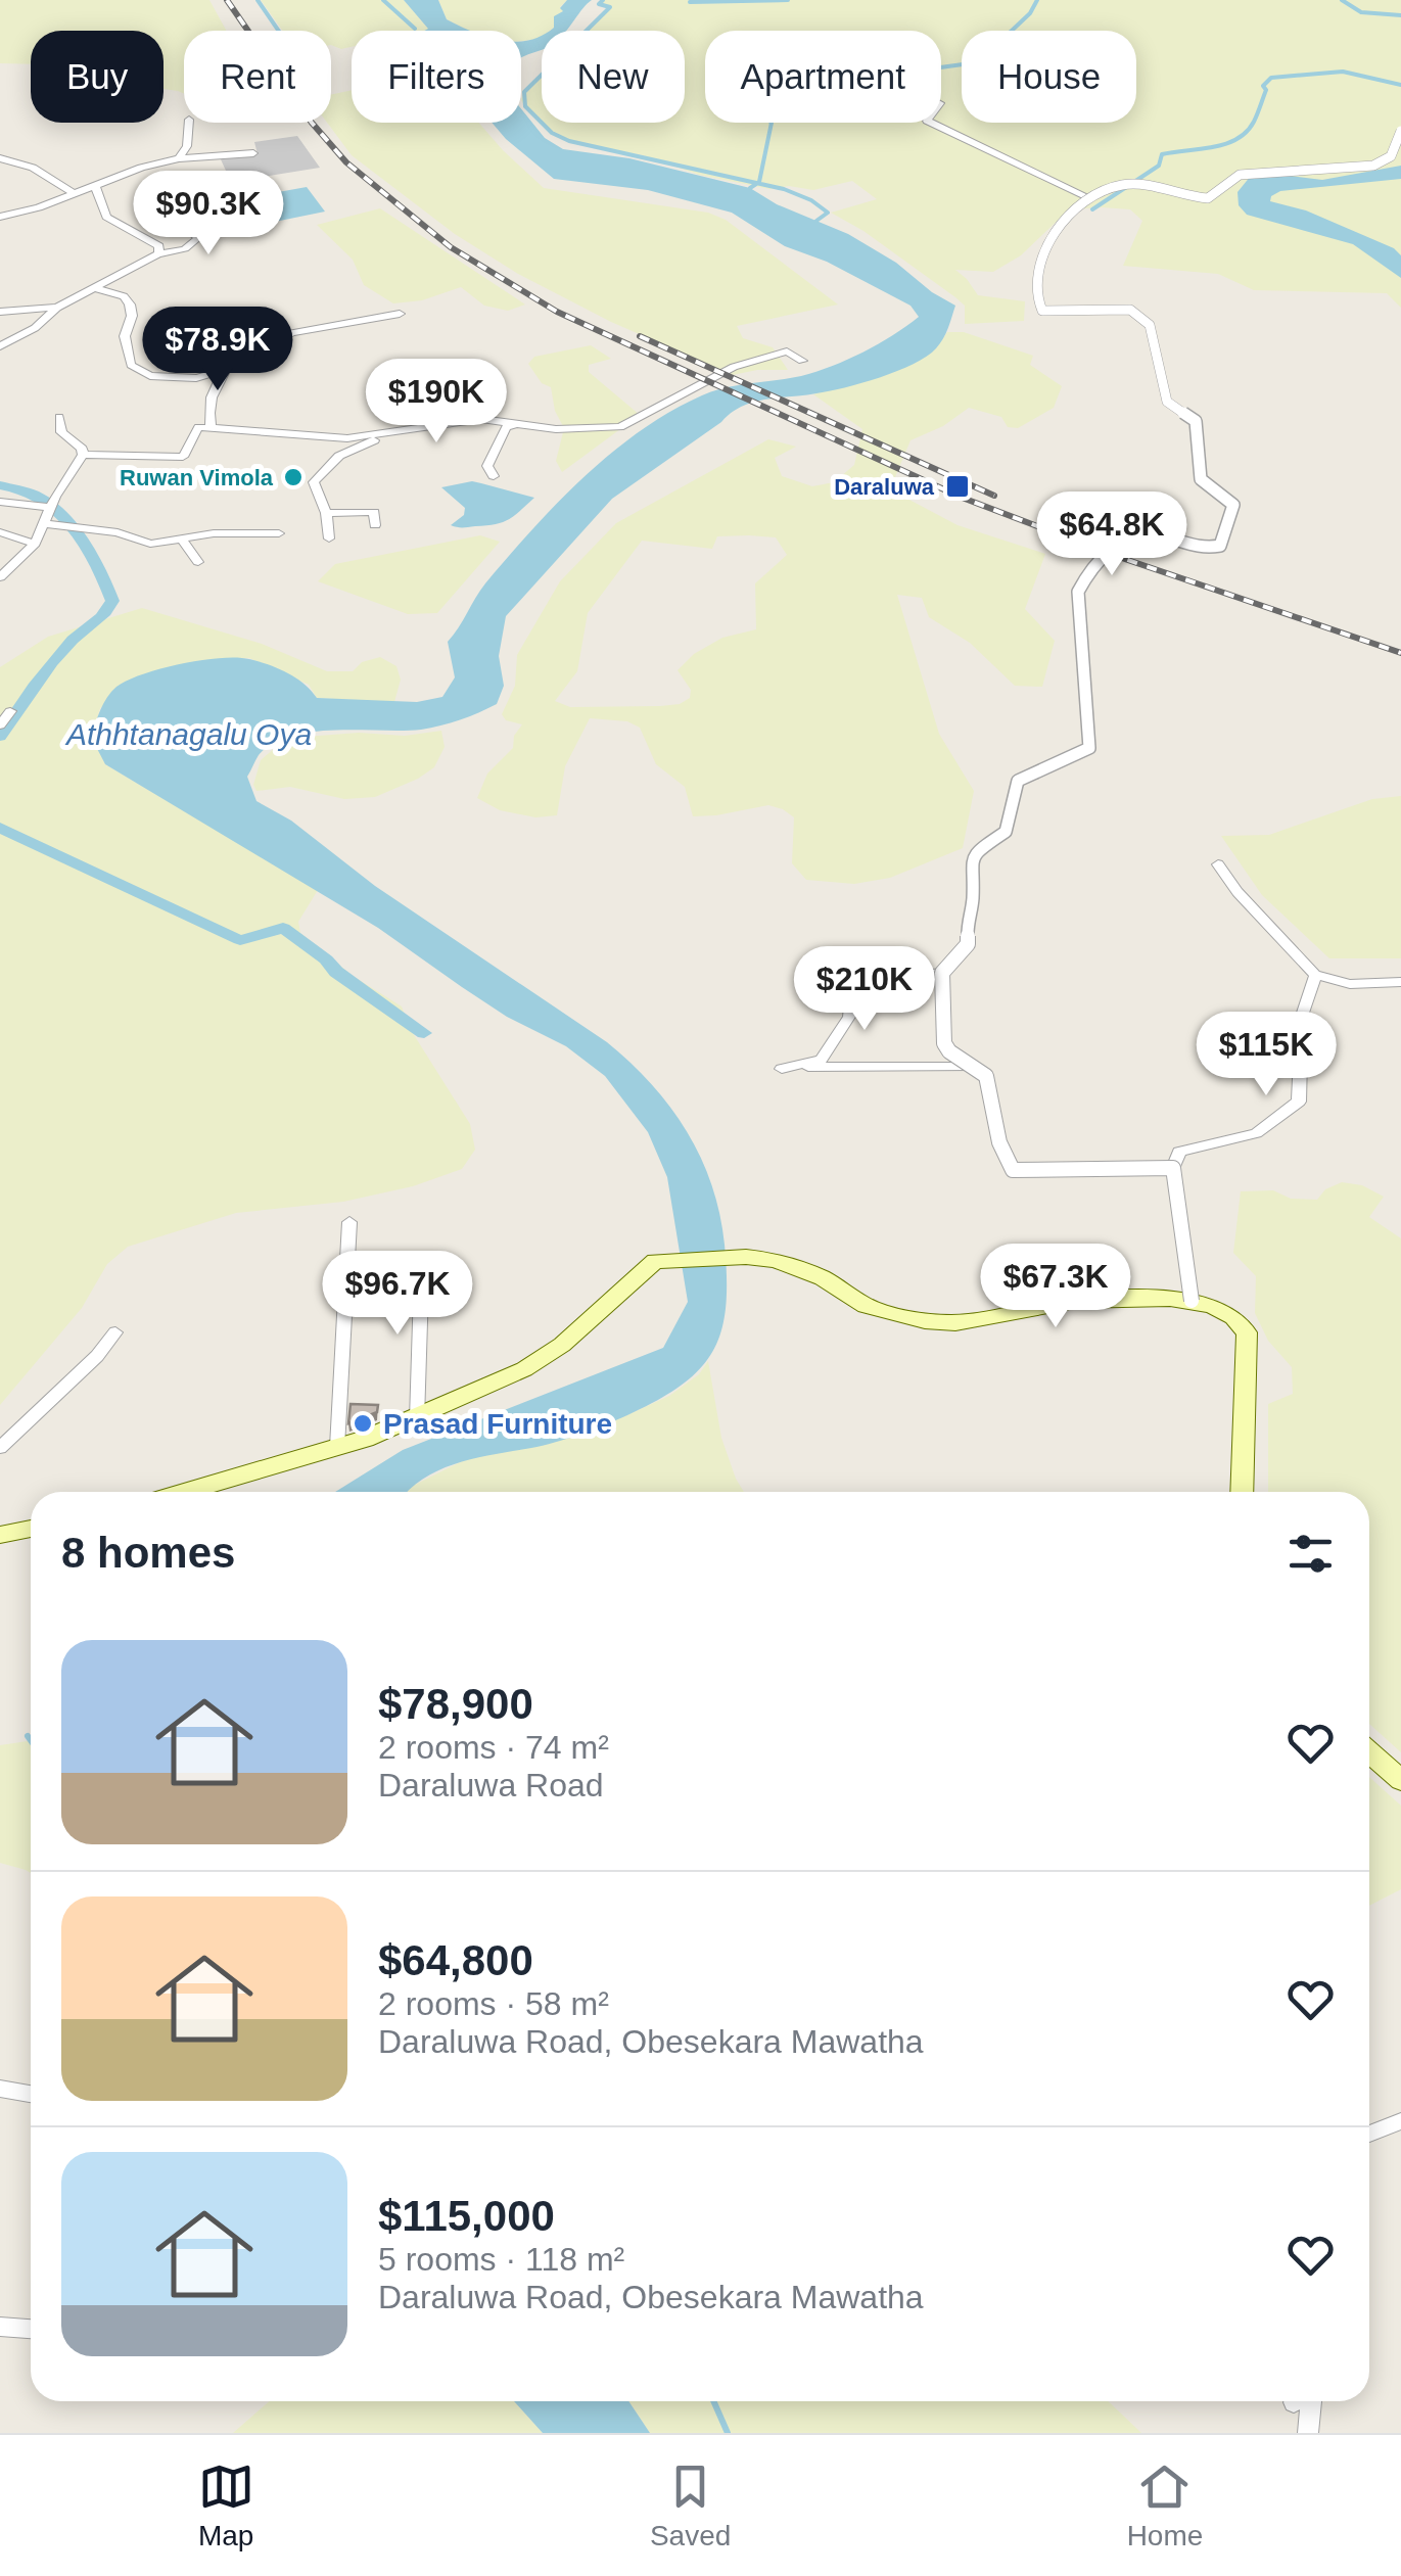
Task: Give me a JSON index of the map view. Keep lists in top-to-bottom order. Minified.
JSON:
{"water":["Athhtanagalu Oya"],"places":{"other":["Ruwan Vimola","Prasad Furniture"],"transit":["Daraluwa"]},"page":{"chip":["Buy","Rent","Filters","New","Apartment","House"],"price":["$90.3K","$78.9K","$190K","$64.8K","$210K","$115K","$67.3K","$96.7K"],"heading":"8 homes","list":[{"name":"$78,900","note":"2 rooms · 74 m² · Daraluwa Road"},{"name":"$64,800","note":"2 rooms · 58 m² · Daraluwa Road, Obesekara Mawatha"},{"name":"$115,000","note":"5 rooms · 118 m² · Daraluwa Road, Obesekara Mawatha"}],"tabs":["Map","Saved","Home"]}}
